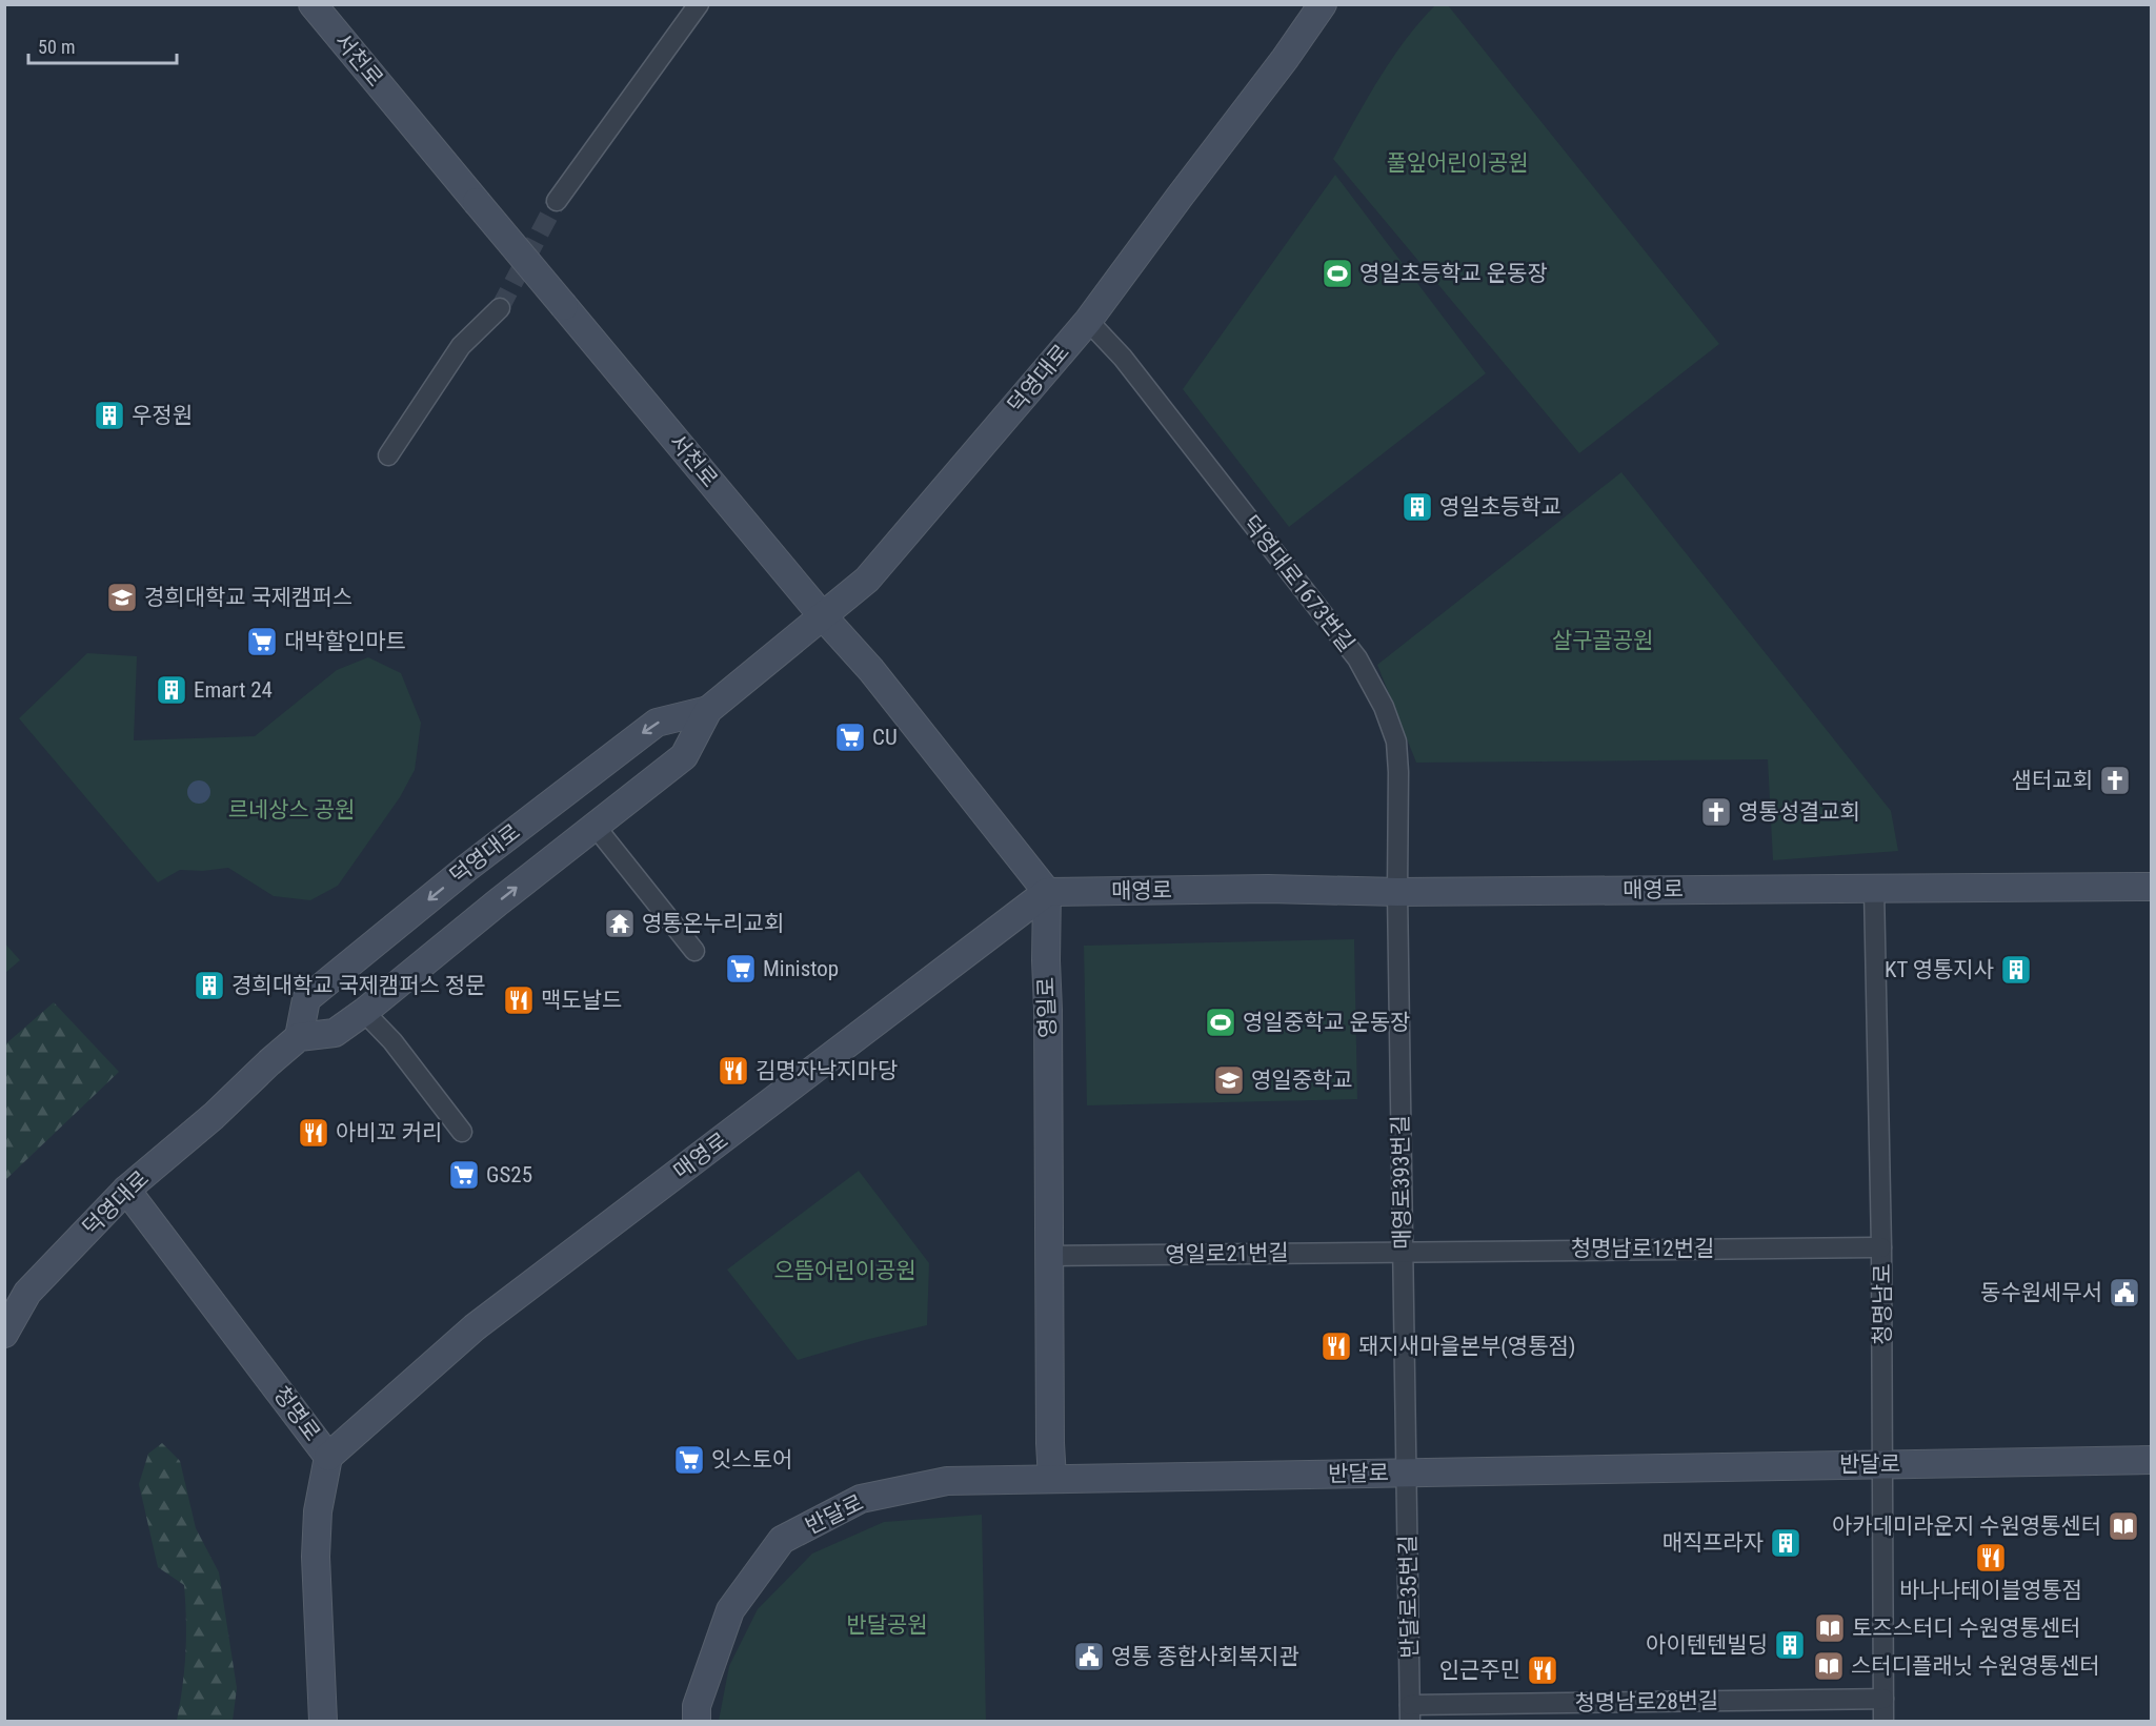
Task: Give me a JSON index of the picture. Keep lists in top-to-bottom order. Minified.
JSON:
{"streets":{"street":["서천로","덕영대로","덕영대로1673번길","매영로","영일로","매영로393번길","청명남로12번길","영일로21번길","청명남로","청명로","반달로","반달로35번길","청명남로28번길"]},"crossings":[["서천로","덕영대로"],["덕영대로","덕영대로1673번길"],["덕영대로","청명로"],["덕영대로1673번길","매영로"],["덕영대로1673번길","매영로393번길"],["매영로","영일로"],["매영로","매영로393번길"],["매영로","청명남로"],["매영로","청명로"],["영일로","영일로21번길"],["영일로","반달로"],["매영로393번길","청명남로12번길"],["매영로393번길","영일로21번길"],["매영로393번길","반달로"],["매영로393번길","반달로35번길"],["청명남로12번길","영일로21번길"],["청명남로12번길","청명남로"],["청명남로","반달로"],["청명남로","청명남로28번길"],["반달로","반달로35번길"],["반달로35번길","청명남로28번길"]],"parks":["풀잎어린이공원","살구골공원","르네상스 공원","으뜸어린이공원","반달공원"],"places":{"sports":["영일초등학교 운동장","영일중학교 운동장"],"building":["우정원","영일초등학교","Emart 24","KT 영통지사","경희대학교 국제캠퍼스 정문","매직프라자","아이텐텐빌딩"],"school or university":["경희대학교 국제캠퍼스","영일중학교"],"supermarket":["대박할인마트","CU","Ministop","GS25","잇스토어"],"church":["샘터교회","영통성결교회"],"temple":["영통온누리교회"],"restaurant":["맥도날드","김명자낙지마당","아비꼬 커리","돼지새마을본부(영통점)","바나나테이블영통점","인근주민"],"public building":["동수원세무서","영통 종합사회복지관"],"library":["아카데미라운지 수원영통센터","토즈스터디 수원영통센터","스터디플래닛 수원영통센터"]},"scale_bar":"50 m"}
